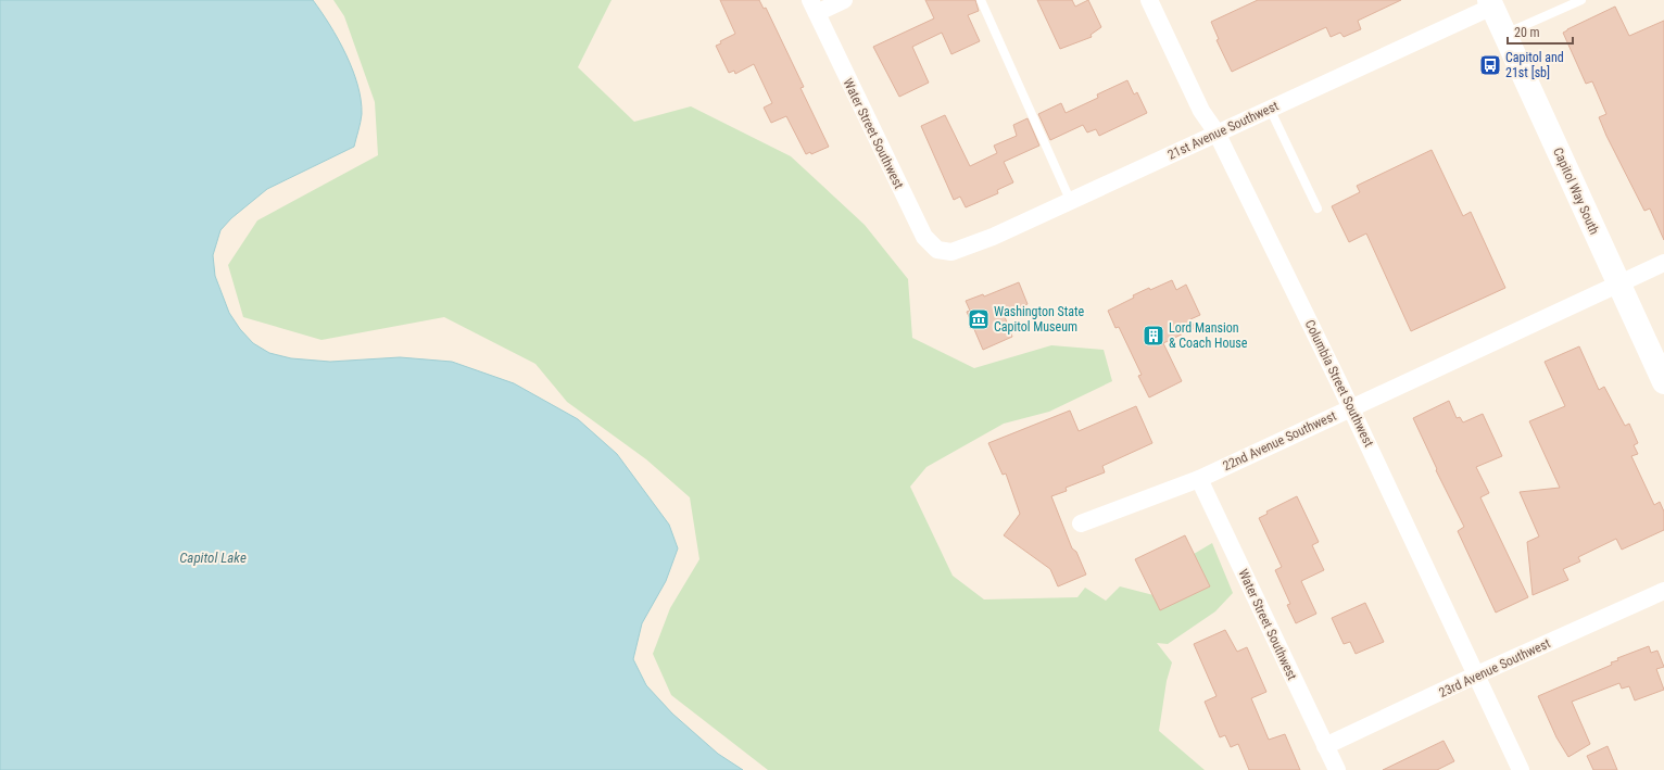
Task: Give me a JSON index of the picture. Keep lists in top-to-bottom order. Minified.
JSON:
{"streets":{"main road":["Capitol Way South"],"street":["21st Avenue Southwest","Water Street Southwest","Columbia Street Southwest","22nd Avenue Southwest","23rd Avenue Southwest"]},"crossings":[["21st Avenue Southwest","Water Street Southwest"],["21st Avenue Southwest","Capitol Way South"],["21st Avenue Southwest","Columbia Street Southwest"],["Water Street Southwest","22nd Avenue Southwest"],["Water Street Southwest","23rd Avenue Southwest"],["Capitol Way South","22nd Avenue Southwest"],["Columbia Street Southwest","22nd Avenue Southwest"],["Columbia Street Southwest","23rd Avenue Southwest"]],"water":["Capitol Lake"],"places":{"bus stop":["Capitol and 21st [sb]"],"museum":["Washington State Capitol Museum"],"building":["Lord Mansion & Coach House"]},"scale_bar":"20 m"}
